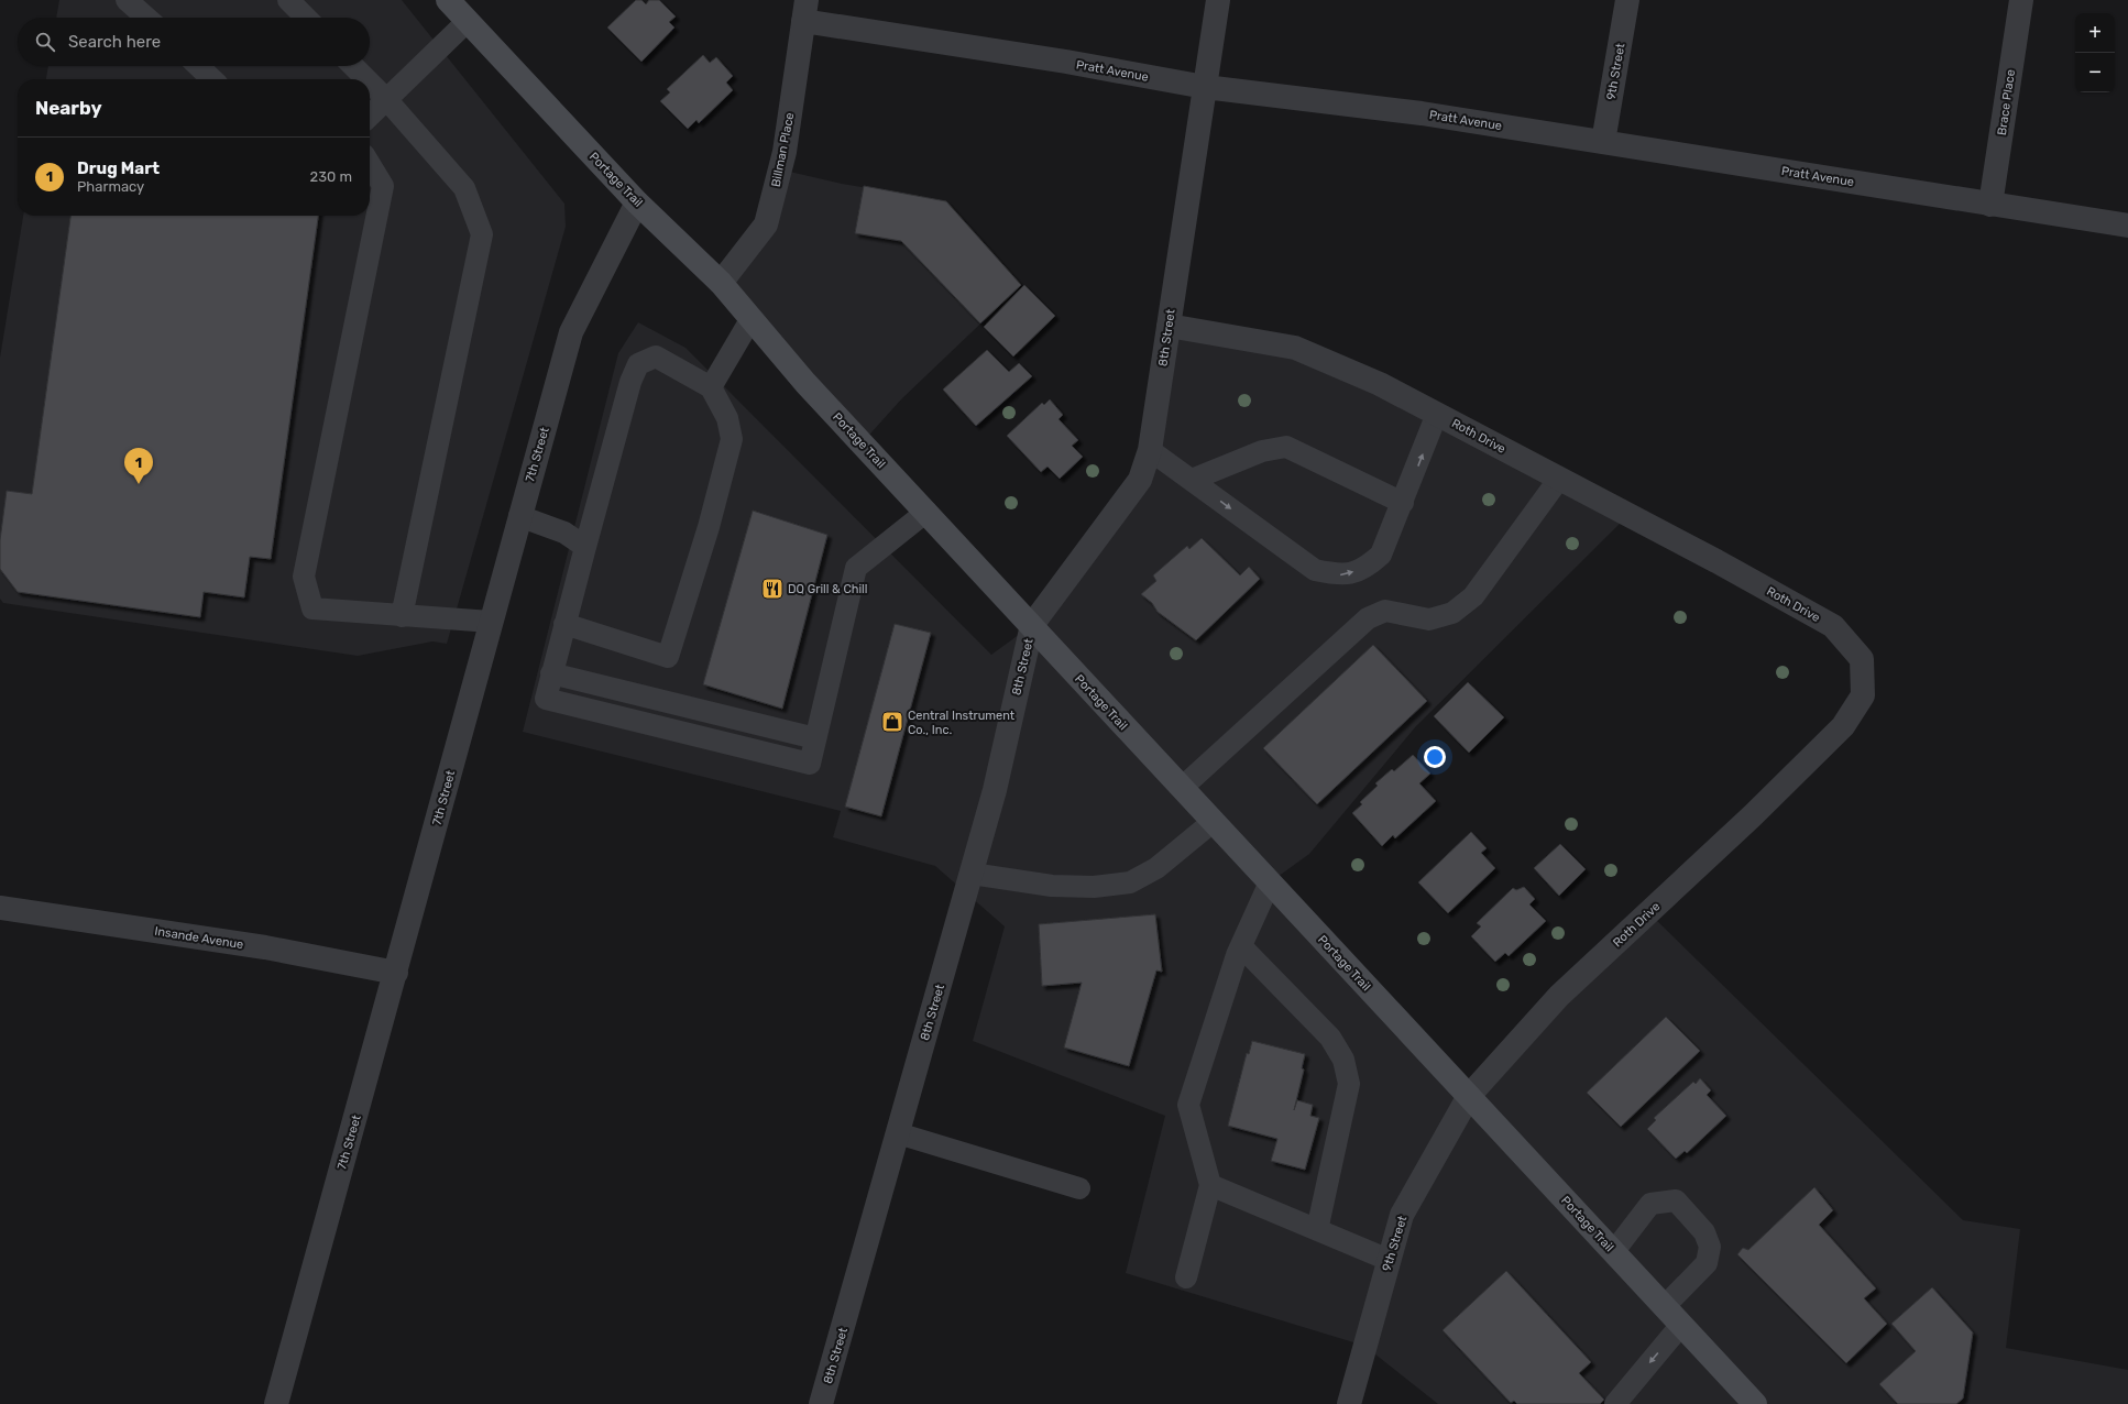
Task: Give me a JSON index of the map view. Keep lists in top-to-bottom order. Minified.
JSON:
{"streets":{"main road":["Portage Trail"],"street":["Pratt Avenue","9th Street","Brace Place","Billman Place","8th Street","Roth Drive","7th Street","Insande Avenue"]},"crossings":[["Pratt Avenue","9th Street"],["Pratt Avenue","Brace Place"],["Pratt Avenue","Billman Place"],["Pratt Avenue","8th Street"],["9th Street","Portage Trail"],["9th Street","Roth Drive"],["Billman Place","Portage Trail"],["Portage Trail","8th Street"],["Portage Trail","Roth Drive"],["Portage Trail","7th Street"],["8th Street","Roth Drive"],["7th Street","Insande Avenue"]],"places":{"restaurant":["DQ Grill & Chill"],"shop":["Central Instrument Co., Inc."]},"page":{"map_buttons":["+","−"],"search":"Search here","heading":"Nearby","list":[{"mark":"1","name":"Drug Mart","note":"Pharmacy","value":"230 m"}],"pins":"1"}}
